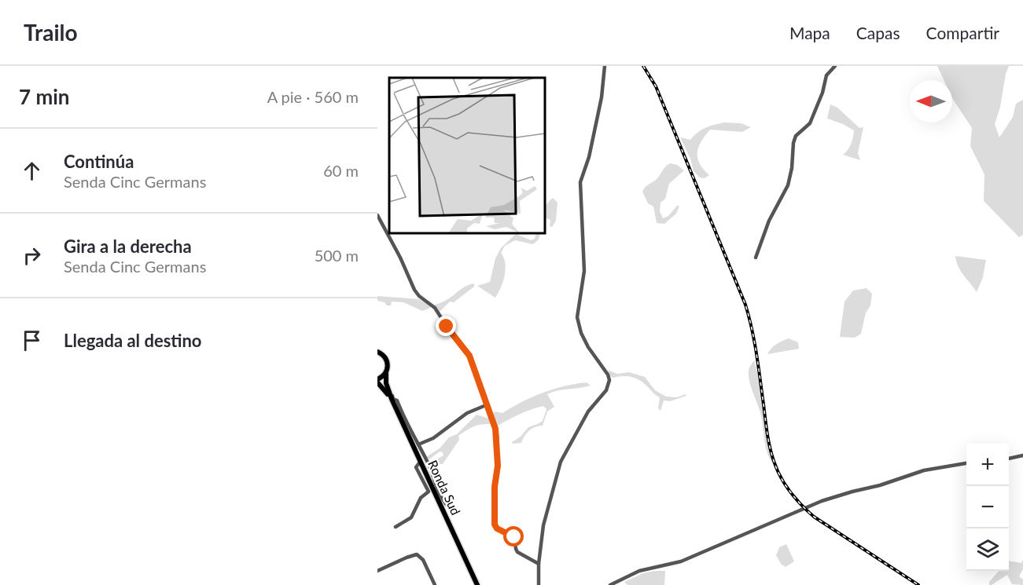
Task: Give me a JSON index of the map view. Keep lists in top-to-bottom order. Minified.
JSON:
{"streets":{"main road":["Ronda Sud"]},"north":"left","page":{"header":"Trailo","nav":["Mapa","Capas","Compartir"],"heading":["7 min","A pie · 560 m"],"list":[["Continúa","Senda Cinc Germans","60 m"],["Gira a la derecha","Senda Cinc Germans","500 m"],"Llegada al destino"],"map_buttons":["+","−"]}}
